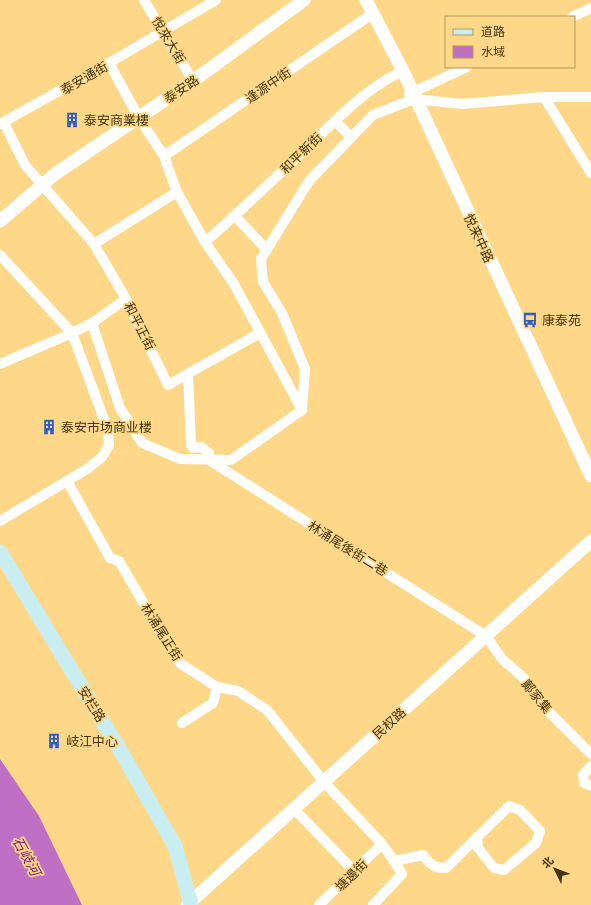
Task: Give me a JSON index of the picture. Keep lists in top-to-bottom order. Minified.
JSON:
{"streets":{"main road":["安栏路"],"street":["悅來大街","泰安通街","逢源中街","泰安路","和平新街","悦来中路","和平正街","林涌尾後街二巷","林涌尾正街","鄺家集","民权路","塘邊街"]},"crossings":[["悅來大街","泰安通街"],["悅來大街","泰安路"],["泰安通街","和平正街"],["逢源中街","悦来中路"],["泰安路","和平正街"],["和平新街","悦来中路"],["林涌尾後街二巷","鄺家集"],["林涌尾後街二巷","民权路"],["林涌尾正街","民权路"],["林涌尾正街","塘邊街"],["鄺家集","民权路"],["安栏路","民权路"]],"water":["石岐河"],"places":{"building":["泰安商業樓","泰安市场商业楼","岐江中心"],"bus stop":["康泰苑"]},"legend":["道路","水域"],"north":"top left"}
